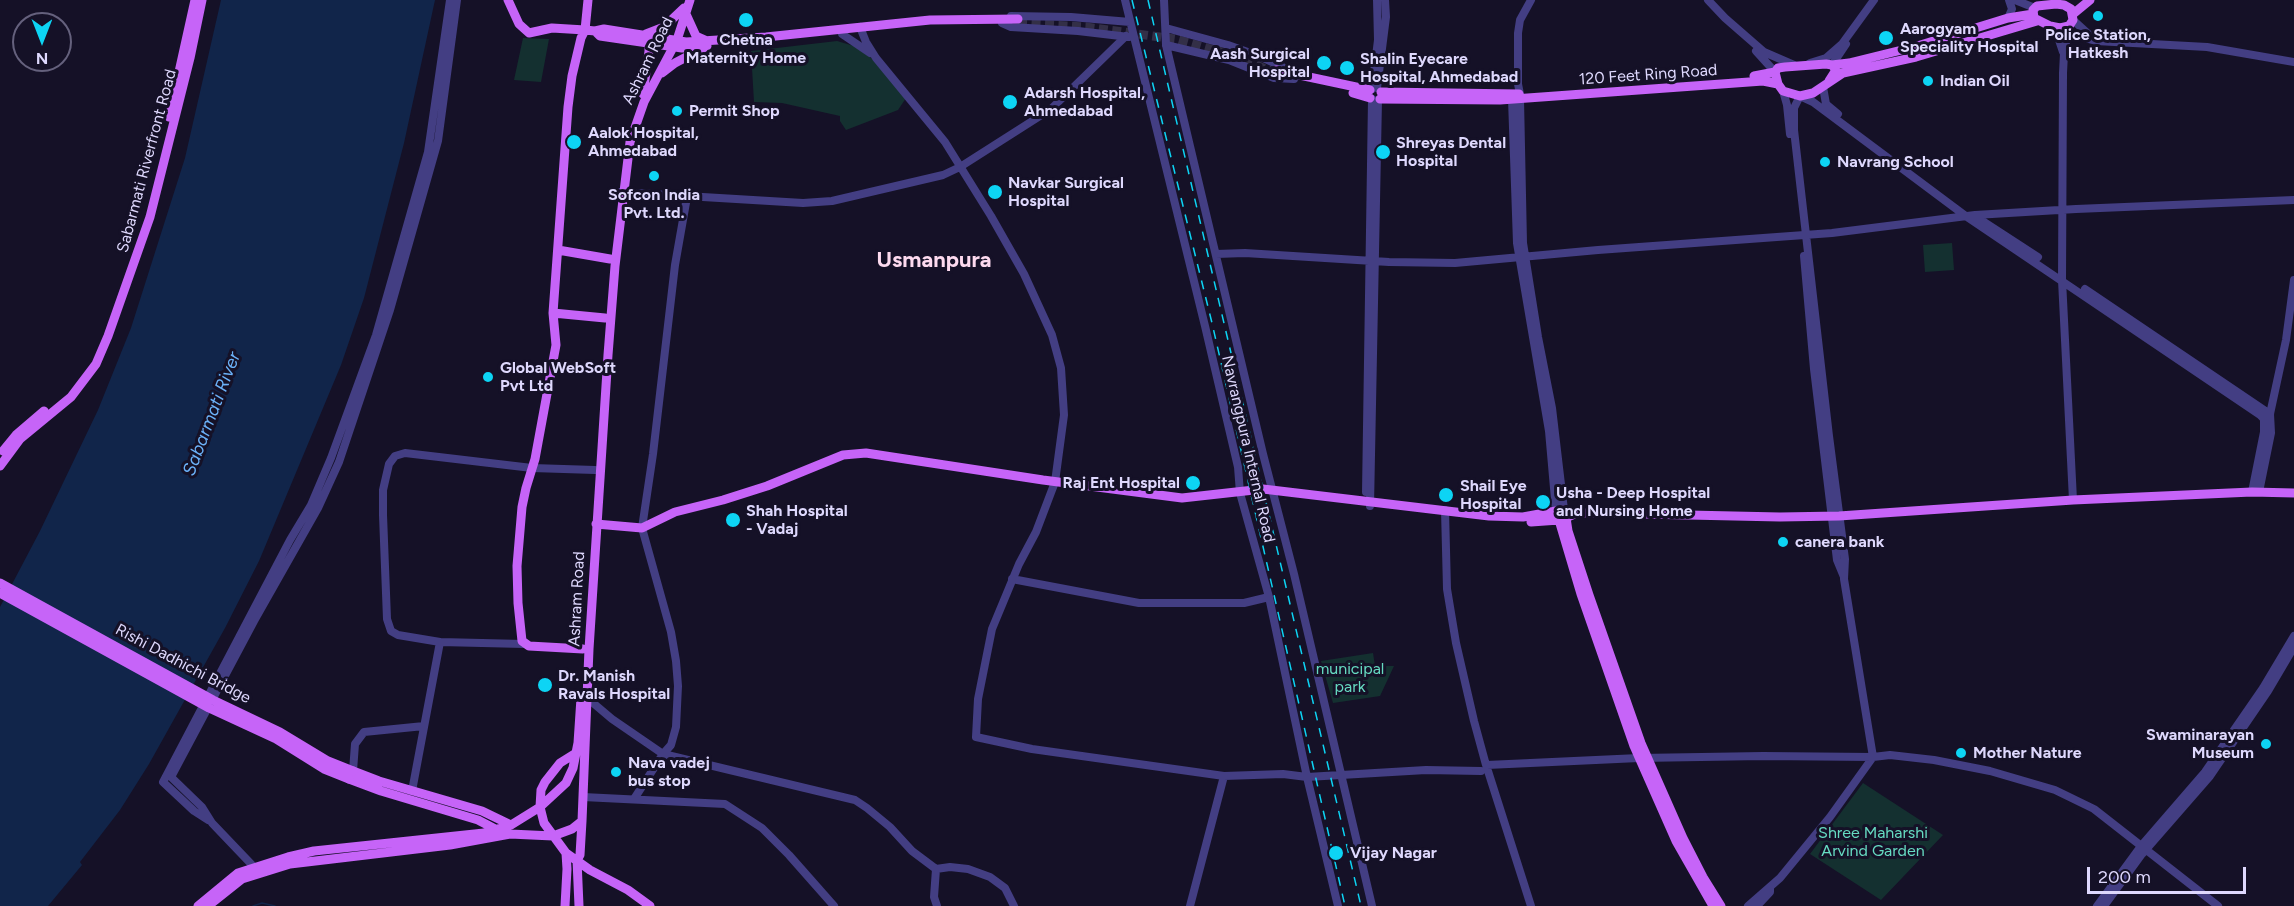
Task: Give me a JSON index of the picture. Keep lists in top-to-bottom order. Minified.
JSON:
{"streets":{"main road":["Ashram Road","120 Feet Ring Road","Sabarmati Riverfront Road","Rishi Dadhichi Bridge"],"street":["Navrangpura Internal Road"]},"districts":["Usmanpura"],"water":["Sabarmati River"],"parks":["municipal park","Shree Maharshi Arvind Garden"],"places":["Police Station, Hatkesh","Chetna Maternity Home","Aarogyam Speciality Hospital","Aash Surgical Hospital","Shalin Eyecare Hospital, Ahmedabad","Indian Oil","Adarsh Hospital, Ahmedabad","Permit Shop","Aalok Hospital, Ahmedabad","Shreyas Dental Hospital","Navrang School","Sofcon India Pvt. Ltd.","Navkar Surgical Hospital","Global WebSoft Pvt Ltd","Raj Ent Hospital","Shail Eye Hospital","Usha - Deep Hospital and Nursing Home","Shah Hospital - Vadaj","canera bank","Dr. Manish Ravals Hospital","Swaminarayan Museum","Mother Nature","Nava vadej bus stop","Vijay Nagar"],"scale_bar":"200 m","north":"bottom"}
